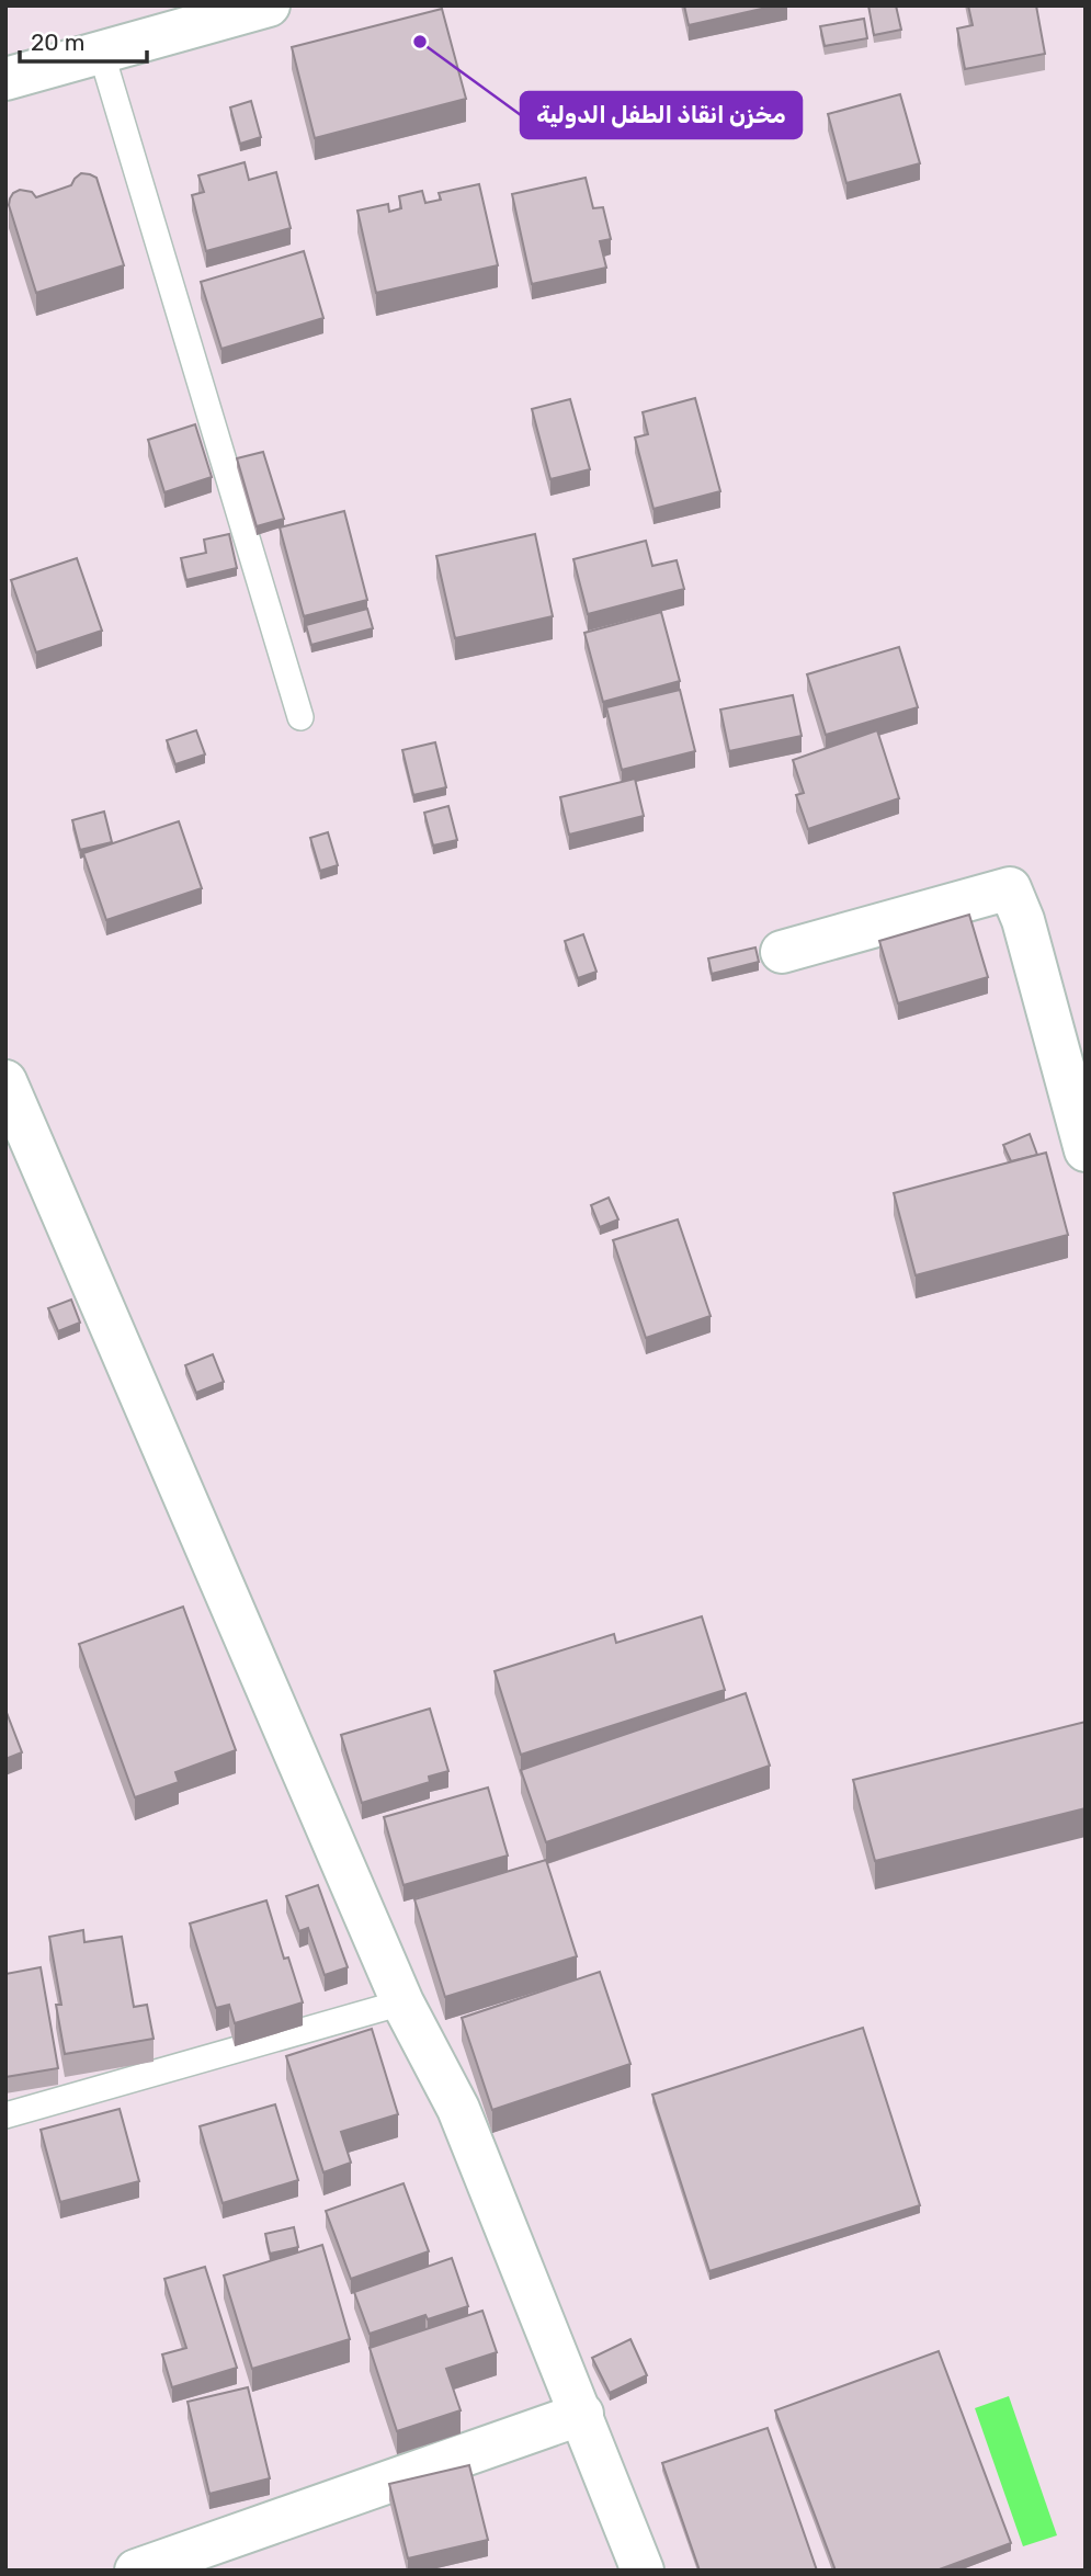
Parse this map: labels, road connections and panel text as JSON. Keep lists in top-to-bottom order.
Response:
{
  "places": ["مخزن انقاذ الطفل الدولية"],
  "scale_bar": "20 m"
}
